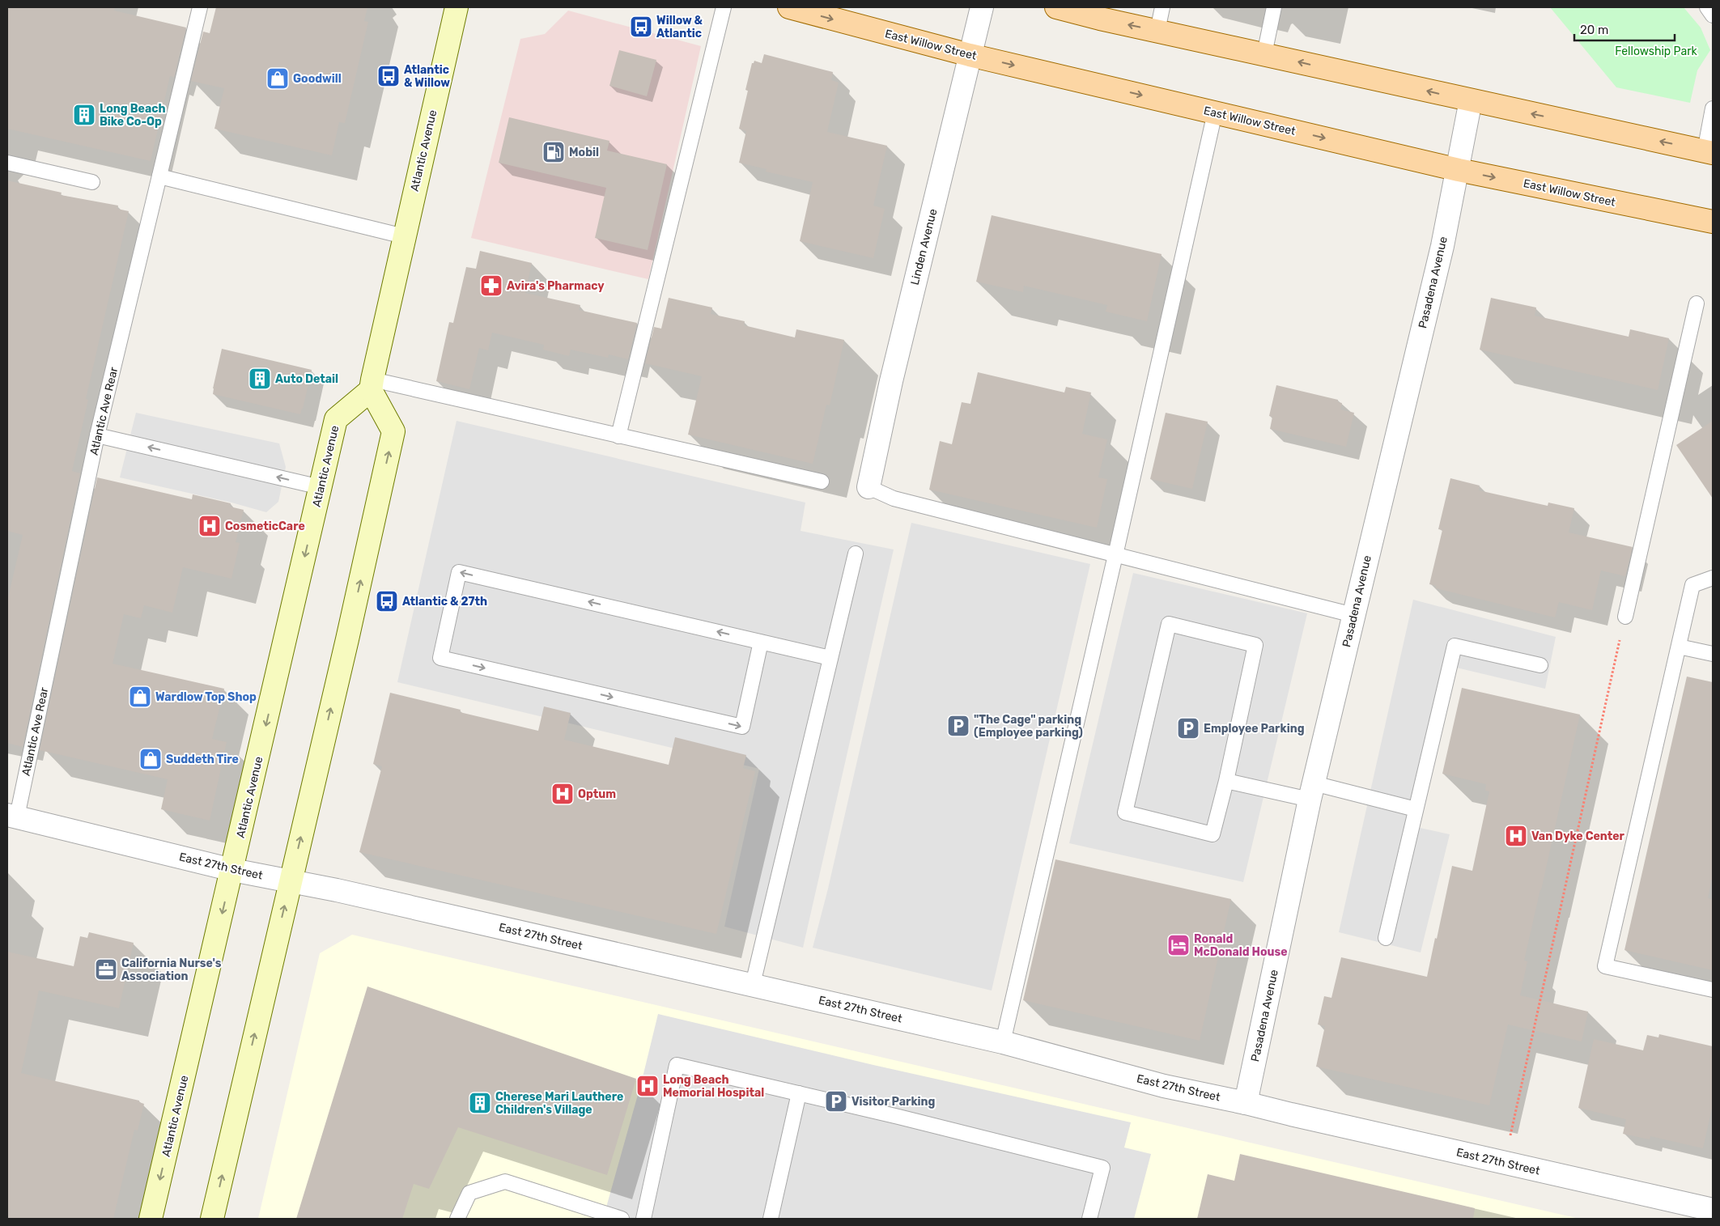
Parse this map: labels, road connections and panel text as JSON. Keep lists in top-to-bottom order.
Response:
{
  "streets": {
    "main road": ["East Willow Street", "Atlantic Avenue"],
    "street": ["Linden Avenue", "Pasadena Avenue", "East 27th Street"],
    "lane": ["Atlantic Ave Rear"]
  },
  "crossings": [
    ["East Willow Street", "Linden Avenue"],
    ["East Willow Street", "Pasadena Avenue"],
    ["Atlantic Avenue", "East 27th Street"],
    ["Pasadena Avenue", "East 27th Street"],
    ["Atlantic Ave Rear", "East 27th Street"]
  ],
  "parks": ["Fellowship Park"],
  "places": {
    "bus stop": ["Willow & Atlantic", "Atlantic & Willow", "Atlantic & 27th"],
    "shop": ["Goodwill", "Wardlow Top Shop", "Suddeth Tire"],
    "building": ["Long Beach Bike Co-Op", "Auto Detail", "Cherese Mari Lauthere Children's Village"],
    "fuel station": ["Mobil"],
    "pharmacy": ["Avira's Pharmacy"],
    "hospital": [
      "CosmeticCare",
      "Optum",
      "Van Dyke Center",
      "Long Beach Memorial Hospital"
    ],
    "parking": ["\"The Cage\" parking (Employee parking)", "Employee Parking", "Visitor Parking"],
    "hotel": ["Ronald McDonald House"],
    "office": ["California Nurse's Association"]
  },
  "scale_bar": "20 m"
}
